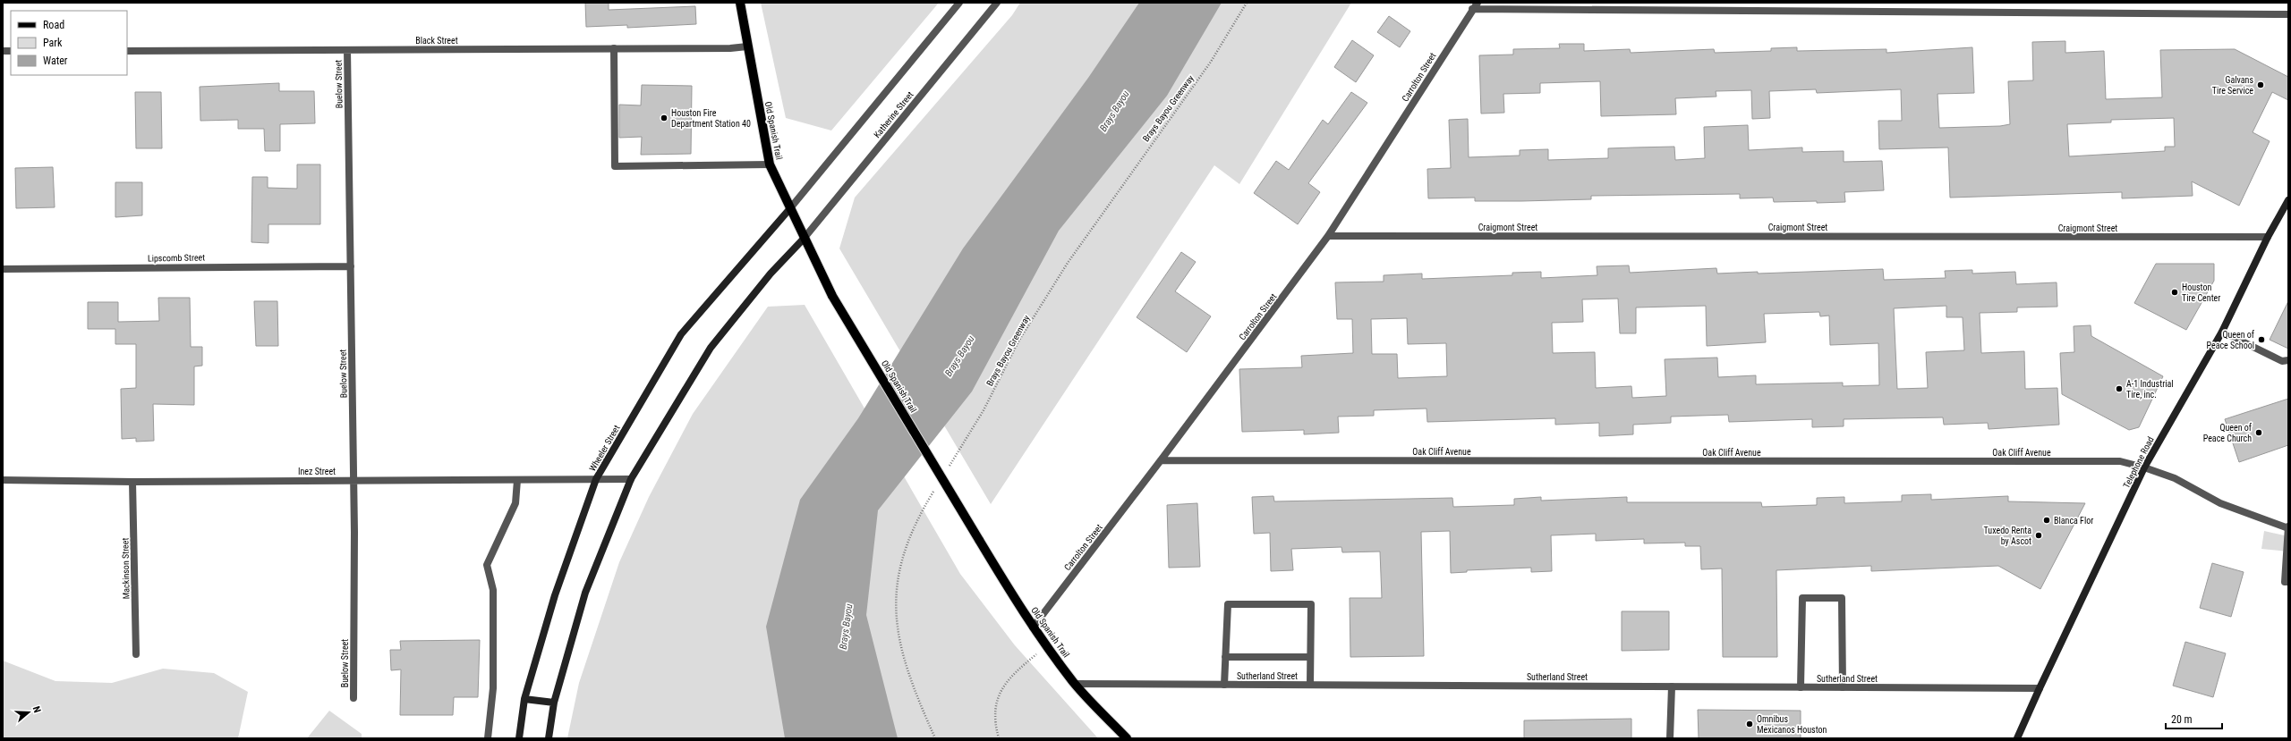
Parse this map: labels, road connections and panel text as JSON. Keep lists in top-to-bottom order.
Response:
{
  "streets": {
    "main road": ["Old Spanish Trail", "Wheeler Street", "Telephone Road"],
    "street": [
      "Black Street",
      "Carrolton Street",
      "Buelow Street",
      "Katherine Street",
      "Craigmont Street",
      "Lipscomb Street",
      "Oak Cliff Avenue",
      "Inez Street",
      "Mackinson Street",
      "Sutherland Street"
    ],
    "path": ["Brays Bayou Greenway"]
  },
  "crossings": [
    ["Black Street", "Buelow Street"],
    ["Black Street", "Old Spanish Trail"],
    ["Carrolton Street", "Old Spanish Trail"],
    ["Carrolton Street", "Craigmont Street"],
    ["Carrolton Street", "Oak Cliff Avenue"],
    ["Buelow Street", "Lipscomb Street"],
    ["Buelow Street", "Inez Street"],
    ["Katherine Street", "Old Spanish Trail"],
    ["Old Spanish Trail", "Wheeler Street"],
    ["Old Spanish Trail", "Sutherland Street"],
    ["Craigmont Street", "Telephone Road"],
    ["Wheeler Street", "Inez Street"],
    ["Oak Cliff Avenue", "Telephone Road"],
    ["Telephone Road", "Sutherland Street"],
    ["Inez Street", "Mackinson Street"]
  ],
  "water": ["Brays Bayou"],
  "places": [
    "Galvans Tire Service",
    "Houston Fire Department Station 40",
    "Houston Tire Center",
    "Queen of Peace School",
    "A-1 Industrial Tire, inc.",
    "Queen of Peace Church",
    "Blanca Flor",
    "Tuxedo Renta by Ascot",
    "Omnibus Mexicanos Houston"
  ],
  "legend": ["Road", "Park", "Water"],
  "scale_bar": "20 m",
  "north": "right"
}
